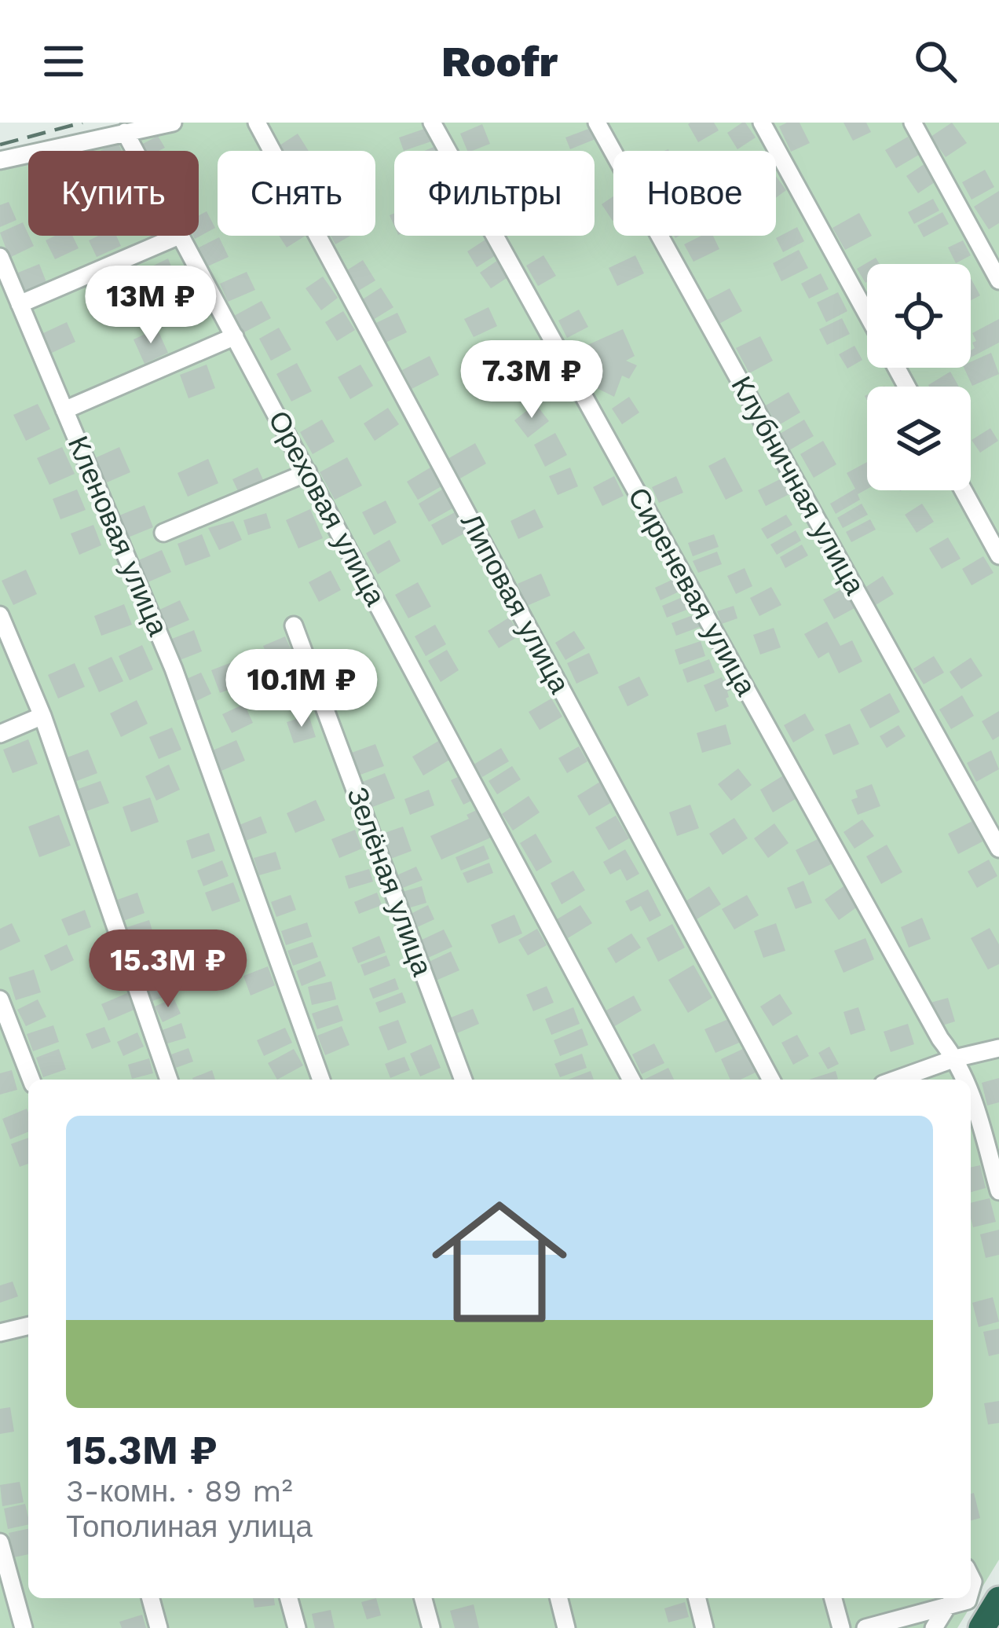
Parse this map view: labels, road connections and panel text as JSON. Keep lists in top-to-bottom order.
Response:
{
  "streets": {
    "street": [
      "Клубничная улица",
      "Ореховая улица",
      "Кленовая улица",
      "Сиреневая улица",
      "Липовая улица",
      "Зелёная улица"
    ]
  },
  "page": {
    "header": "Roofr",
    "chip": [
      "Купить",
      "Снять",
      "Фильтры",
      "Новое"
    ],
    "price": [
      "13M ₽",
      "7.3M ₽",
      "10.1M ₽",
      "15.3M ₽"
    ],
    "list": [
      {
        "name": "15.3M ₽",
        "note": "3-комн. · 89 m² · Тополиная улица"
      }
    ]
  }
}
